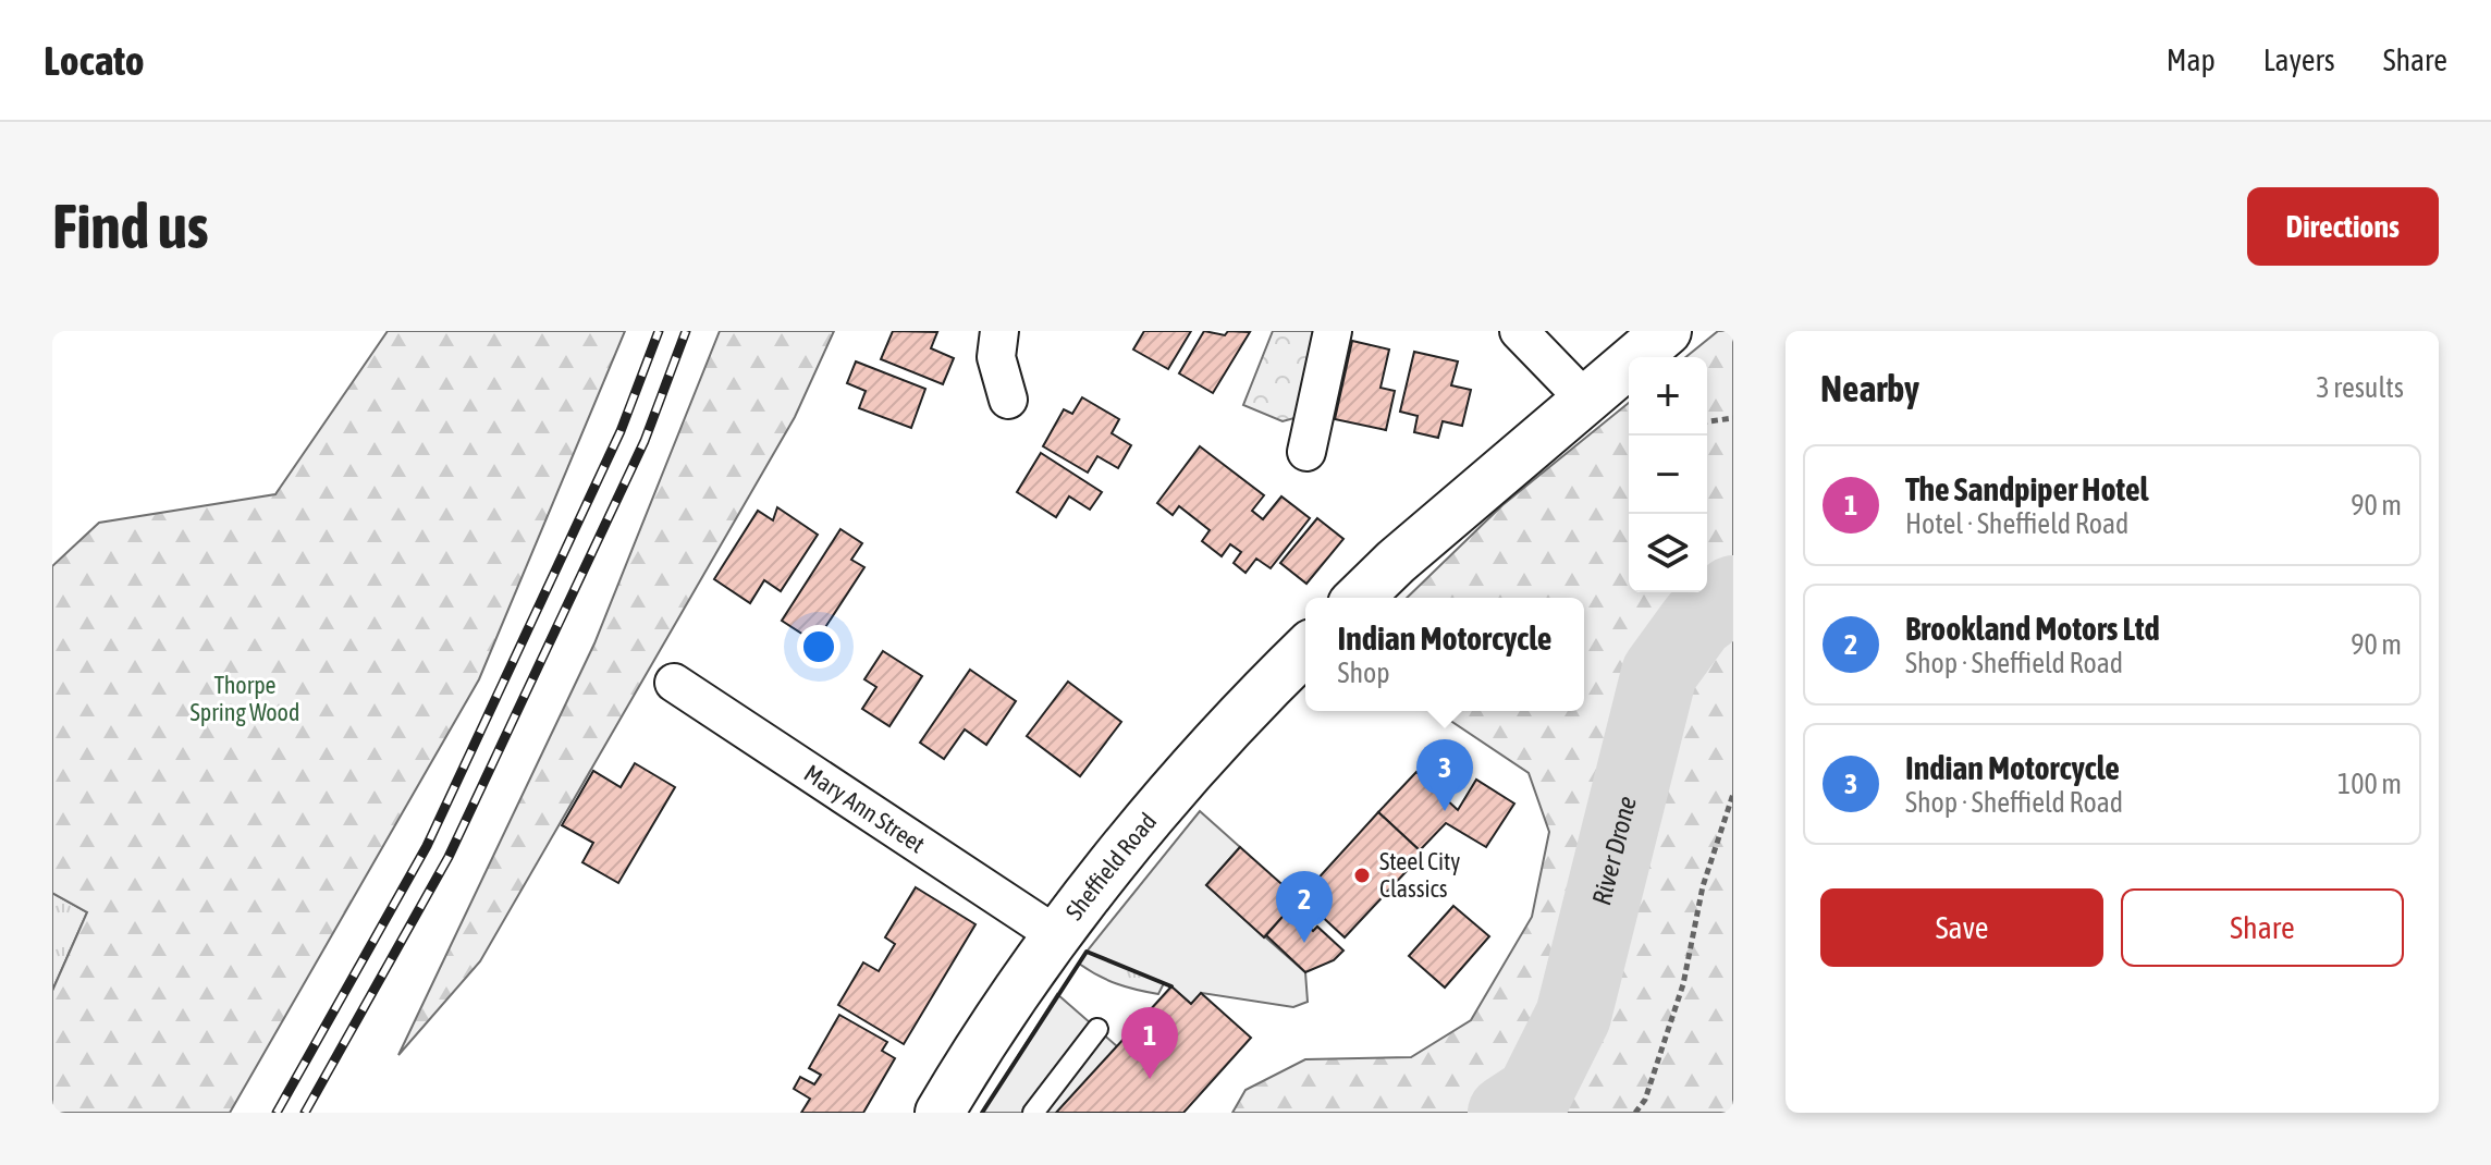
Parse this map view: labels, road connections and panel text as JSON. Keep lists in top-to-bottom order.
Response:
{
  "streets": {
    "main road": ["Sheffield Road"],
    "street": ["Mary Ann Street"]
  },
  "crossings": [
    ["Mary Ann Street", "Sheffield Road"]
  ],
  "water": ["River Drone"],
  "parks": ["Thorpe Spring Wood"],
  "places": ["Steel City Classics"],
  "page": {
    "header": "Locato",
    "nav": ["Map", "Layers", "Share"],
    "buttons": [
      "Directions",
      ["Save", "Share"]
    ],
    "title": "Find us",
    "heading": ["Nearby", "3 results"],
    "map_buttons": ["+", "−"],
    "list": [
      {
        "mark": "1",
        "name": "The Sandpiper Hotel",
        "note": "Hotel · Sheffield Road",
        "value": "90 m"
      },
      {
        "mark": "2",
        "name": "Brookland Motors Ltd",
        "note": "Shop · Sheffield Road",
        "value": "90 m"
      },
      {
        "mark": "3",
        "name": "Indian Motorcycle",
        "note": "Shop · Sheffield Road",
        "value": "100 m"
      }
    ],
    "popup": ["Indian Motorcycle", "Shop"],
    "pins": ["3", "2", "1"]
  }
}
